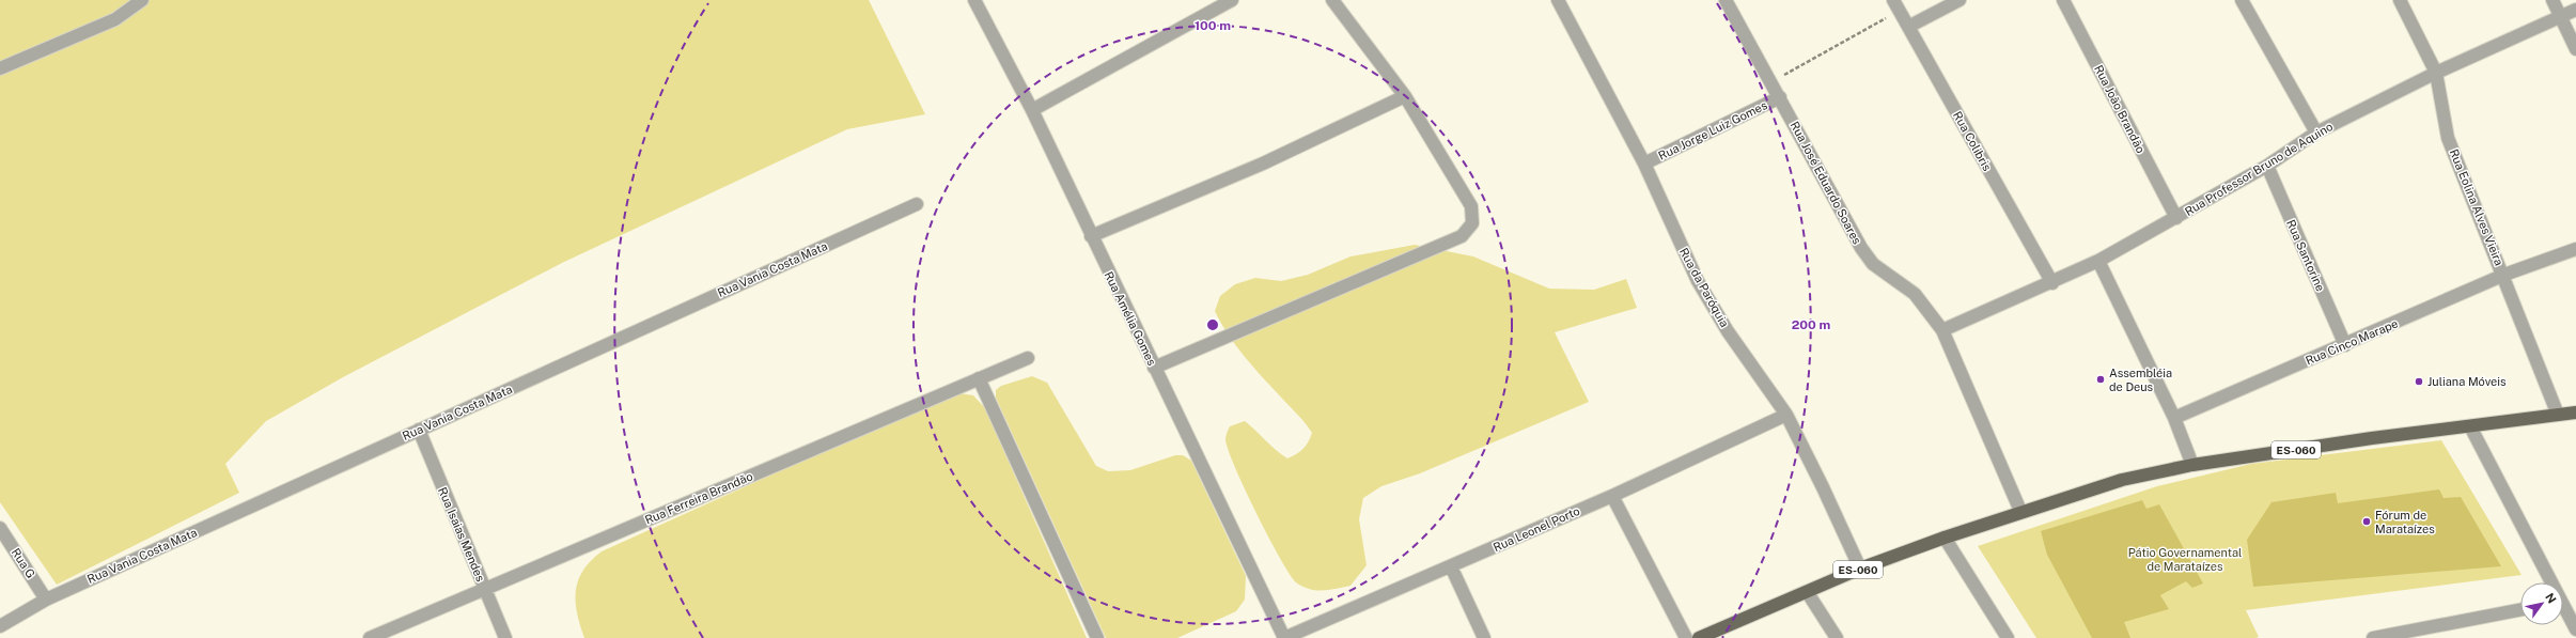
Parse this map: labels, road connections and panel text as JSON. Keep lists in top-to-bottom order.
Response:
{
  "streets": {
    "main road": ["ES-060"],
    "street": [
      "Rua João Brandão",
      "Rua Jorge Luiz Gomes",
      "Rua Colibris",
      "Rua Professor Bruno de Aquino",
      "Rua José Eduardo Soares",
      "Rua Eolina Alves Vieira",
      "Rua Santorine",
      "Rua Vania Costa Mata",
      "Rua da Paróquia",
      "Rua Amélia Gomes",
      "Rua Cinco Marape",
      "Rua Ferreira Brandão",
      "Rua Leonel Porto",
      "Rua Isaias Mendes",
      "Rua G"
    ]
  },
  "crossings": [
    ["Rua João Brandão", "Rua Professor Bruno de Aquino"],
    ["Rua Jorge Luiz Gomes", "Rua Colibris"],
    ["Rua Jorge Luiz Gomes", "Rua José Eduardo Soares"],
    ["Rua Jorge Luiz Gomes", "Rua da Paróquia"],
    ["Rua Colibris", "Rua Professor Bruno de Aquino"],
    ["Rua Professor Bruno de Aquino", "Rua José Eduardo Soares"],
    ["Rua Professor Bruno de Aquino", "Rua Eolina Alves Vieira"],
    ["Rua Professor Bruno de Aquino", "Rua Santorine"],
    ["Rua José Eduardo Soares", "ES-060"],
    ["Rua Eolina Alves Vieira", "Rua Cinco Marape"],
    ["Rua Eolina Alves Vieira", "ES-060"],
    ["Rua Santorine", "Rua Cinco Marape"],
    ["Rua Vania Costa Mata", "Rua Isaias Mendes"],
    ["Rua Vania Costa Mata", "Rua G"],
    ["Rua da Paróquia", "ES-060"],
    ["Rua da Paróquia", "Rua Leonel Porto"],
    ["Rua Amélia Gomes", "Rua Leonel Porto"],
    ["Rua Ferreira Brandão", "Rua Isaias Mendes"]
  ],
  "parks": ["Pátio Governamental de Marataízes"],
  "places": ["Assembléia de Deus", "Juliana Móveis", "Fórum de Marataízes"],
  "north": "top right",
  "rings": ["100 m", "200 m"]
}
